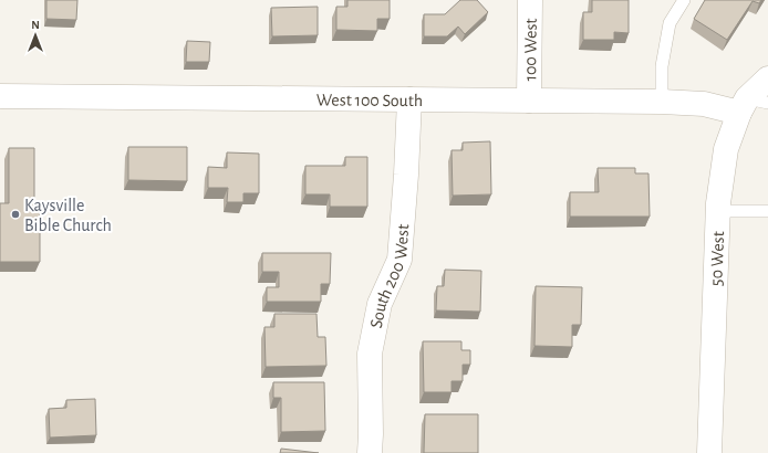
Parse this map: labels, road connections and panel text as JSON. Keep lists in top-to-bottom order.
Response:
{
  "streets": {
    "street": [
      "100 West",
      "West 100 South",
      "50 West",
      "South 200 West"
    ]
  },
  "crossings": [
    ["100 West", "West 100 South"],
    ["West 100 South", "50 West"],
    ["West 100 South", "South 200 West"]
  ],
  "places": ["Kaysville Bible Church"],
  "north": "top"
}
